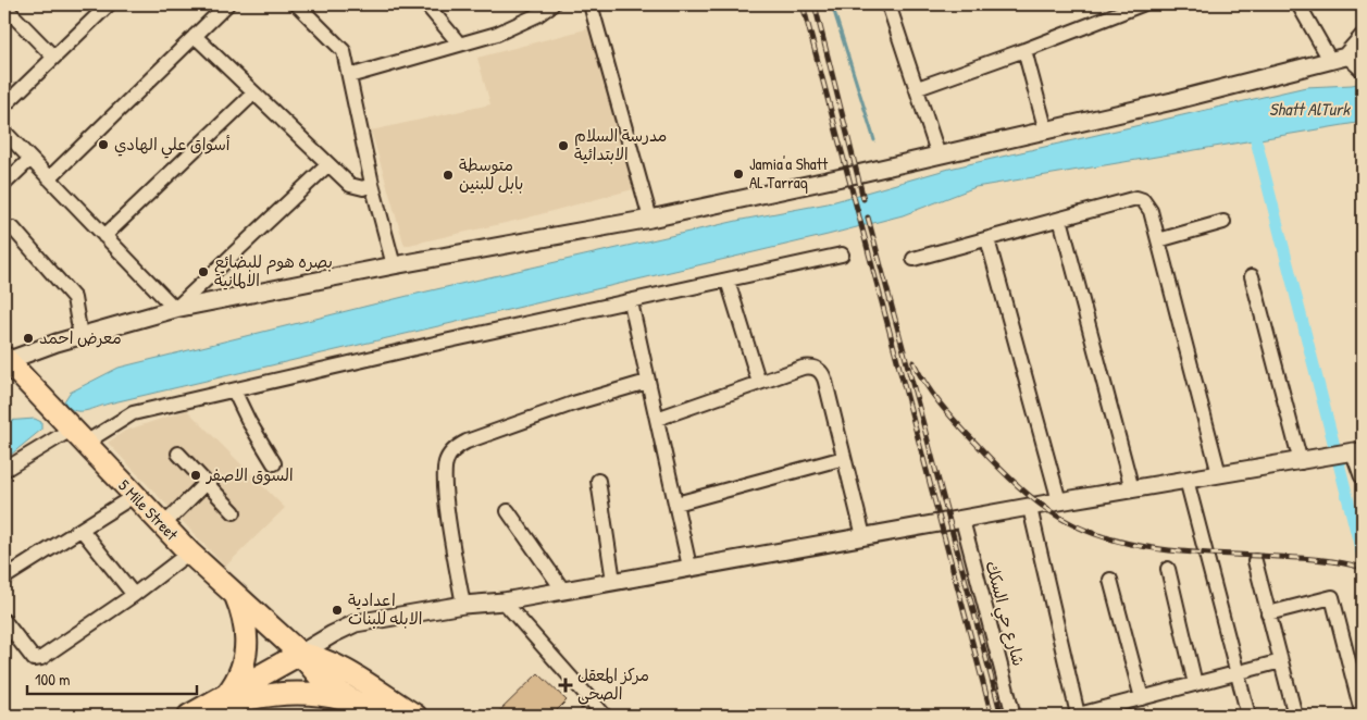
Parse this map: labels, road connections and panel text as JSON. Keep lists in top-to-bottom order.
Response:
{
  "streets": {
    "main road": ["5 Mile Street"],
    "street": ["شارع حي السكك"]
  },
  "water": ["Shatt AlTurk"],
  "places": {
    "other": [
      "أسواق علي الهادي",
      "مدرسة السلام الابتدائية",
      "Jamia'a Shatt AL Tarraq",
      "متوسطة بابل للبنين",
      "بصره هوم للبضائع الالمانية",
      "معرض احمد",
      "السوق الاصفر",
      "اعدادية الابله للبنات"
    ],
    "health": ["مركز المعقل الصحي"]
  },
  "scale_bar": "100 m"
}
